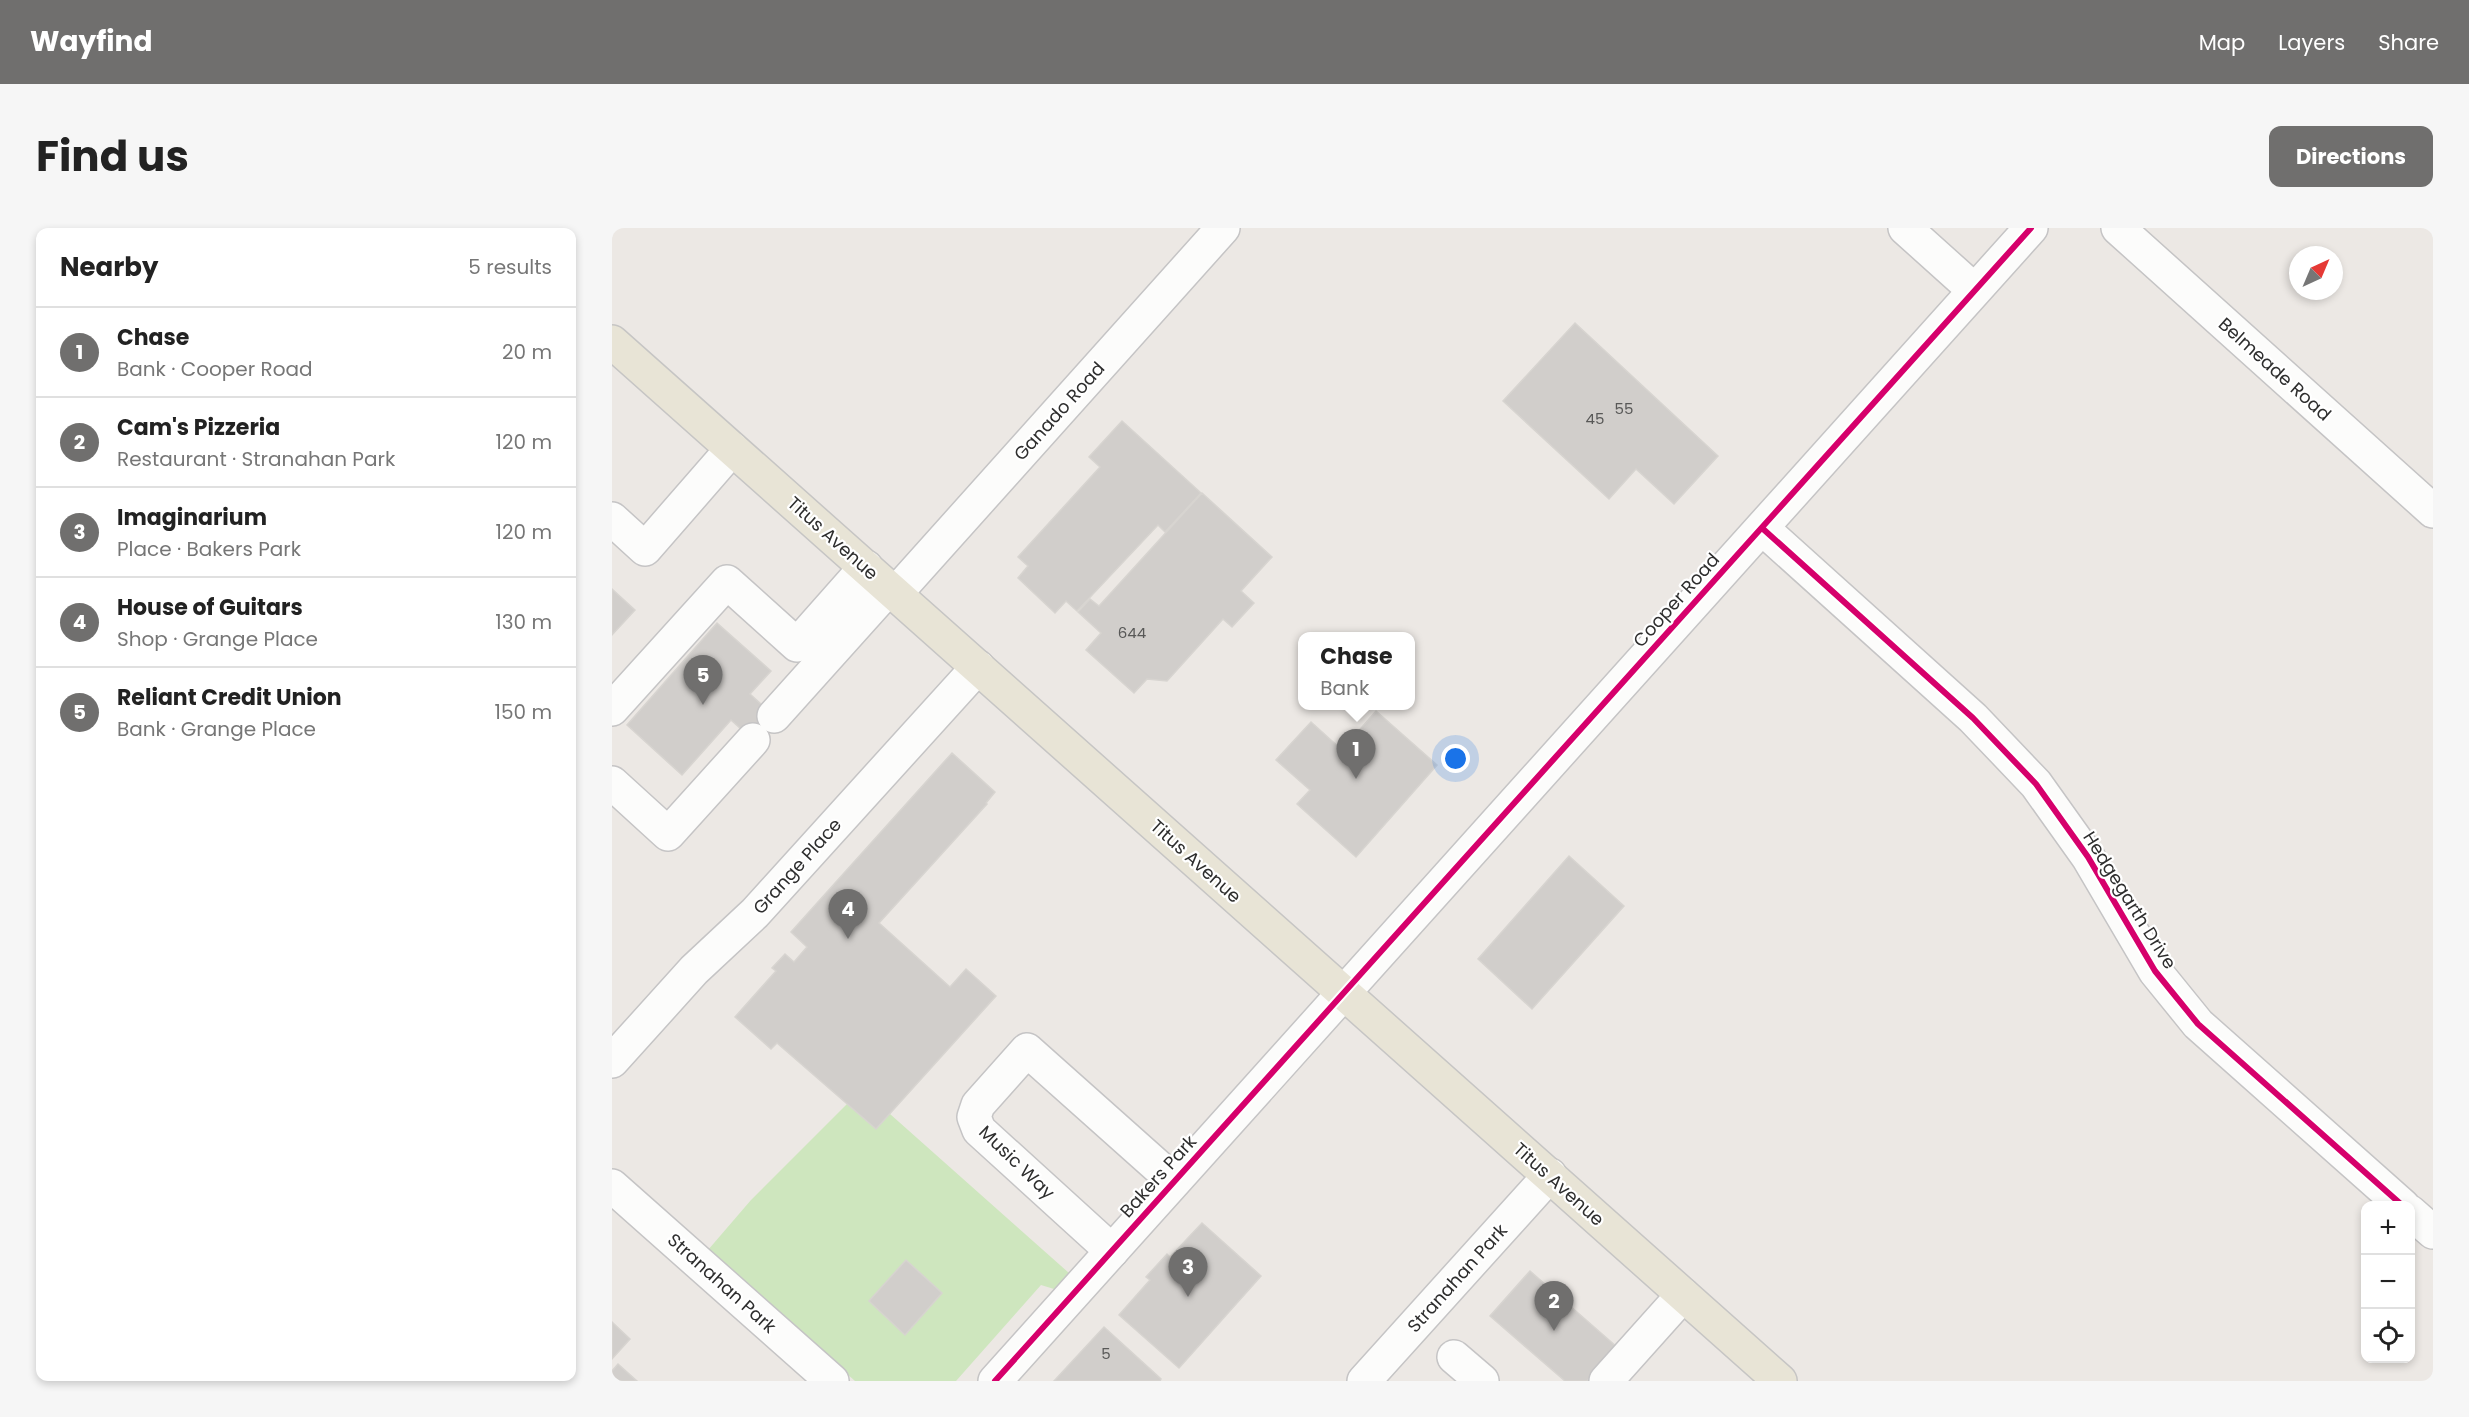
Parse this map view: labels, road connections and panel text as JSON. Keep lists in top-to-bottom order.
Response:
{
  "streets": {
    "main road": ["Titus Avenue"],
    "street": [
      "Belmeade Road",
      "Ganado Road",
      "Cooper Road",
      "Grange Place",
      "Hedgegarth Drive",
      "Music Way",
      "Bakers Park",
      "Stranahan Park"
    ]
  },
  "crossings": [
    ["Ganado Road", "Titus Avenue"],
    ["Titus Avenue", "Cooper Road"],
    ["Titus Avenue", "Grange Place"],
    ["Titus Avenue", "Bakers Park"],
    ["Titus Avenue", "Stranahan Park"],
    ["Cooper Road", "Hedgegarth Drive"],
    ["Cooper Road", "Bakers Park"],
    ["Music Way", "Bakers Park"]
  ],
  "house_numbers": [
    "55",
    "45",
    "644",
    "5"
  ],
  "north": "top right",
  "page": {
    "header": "Wayfind",
    "nav": ["Map", "Layers", "Share"],
    "title": "Find us",
    "buttons": "Directions",
    "heading": ["Nearby", "5 results"],
    "list": [
      {
        "mark": "1",
        "name": "Chase",
        "note": "Bank · Cooper Road",
        "value": "20 m"
      },
      {
        "mark": "2",
        "name": "Cam's Pizzeria",
        "note": "Restaurant · Stranahan Park",
        "value": "120 m"
      },
      {
        "mark": "3",
        "name": "Imaginarium",
        "note": "Place · Bakers Park",
        "value": "120 m"
      },
      {
        "mark": "4",
        "name": "House of Guitars",
        "note": "Shop · Grange Place",
        "value": "130 m"
      },
      {
        "mark": "5",
        "name": "Reliant Credit Union",
        "note": "Bank · Grange Place",
        "value": "150 m"
      }
    ],
    "popup": ["Chase", "Bank"],
    "pins": [
      "5",
      "1",
      "4",
      "3",
      "2"
    ],
    "map_buttons": ["+", "−"]
  }
}
